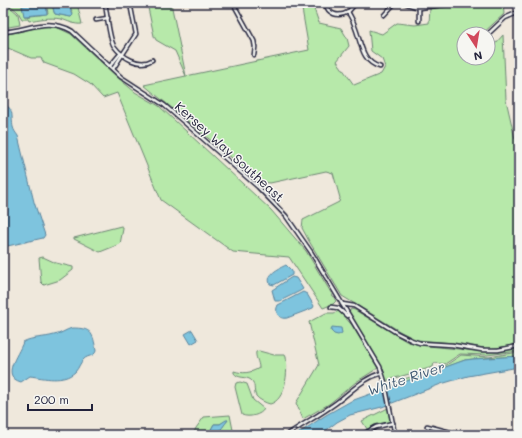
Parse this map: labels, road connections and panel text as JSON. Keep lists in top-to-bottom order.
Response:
{
  "streets": {
    "street": ["Kersey Way Southeast"]
  },
  "water": ["White River"],
  "scale_bar": "200 m",
  "north": "bottom"
}
